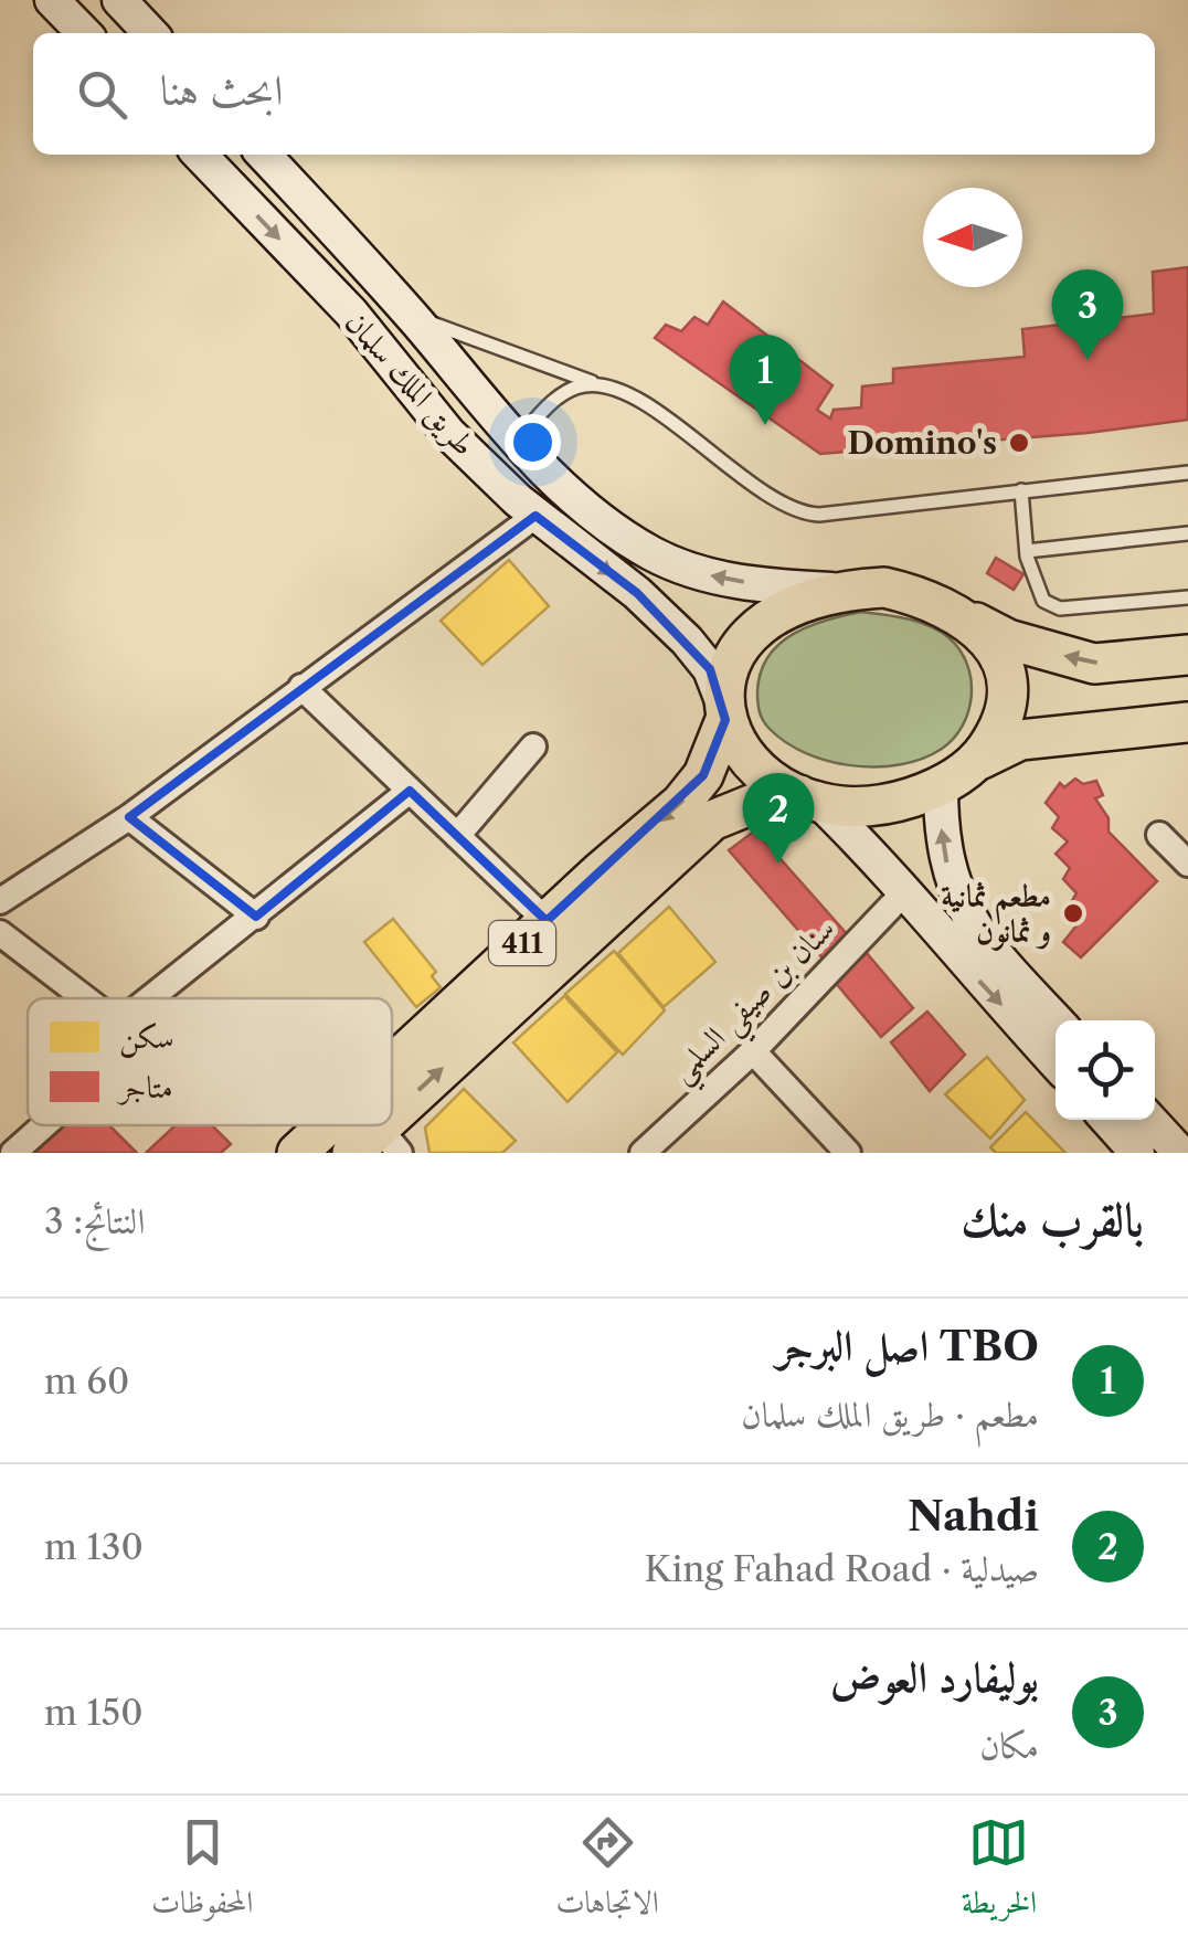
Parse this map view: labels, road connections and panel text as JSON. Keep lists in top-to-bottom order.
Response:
{
  "streets": {
    "main road": ["طريق الملك سلمان", "411"],
    "street": ["سنان بن صيفي السلمي"]
  },
  "crossings": [
    ["طريق الملك سلمان", "411"]
  ],
  "places": ["Domino's", "مطعم ثمانية و ثمانون"],
  "legend": ["سكن", "متاجر"],
  "north": "left",
  "page": {
    "search": "ابحث هنا",
    "pins": ["3", "1", "2"],
    "heading": ["بالقرب منك", "النتائج: 3"],
    "list": [
      {
        "mark": "1",
        "name": "TBO اصل البرجر",
        "note": "مطعم · طريق الملك سلمان",
        "value": "60 m"
      },
      {
        "mark": "2",
        "name": "Nahdi",
        "note": "صيدلية · King Fahad Road",
        "value": "130 m"
      },
      {
        "mark": "3",
        "name": "بوليفارد العوض",
        "note": "مكان",
        "value": "150 m"
      }
    ],
    "nav": ["الخريطة", "الاتجاهات", "المحفوظات"]
  }
}
